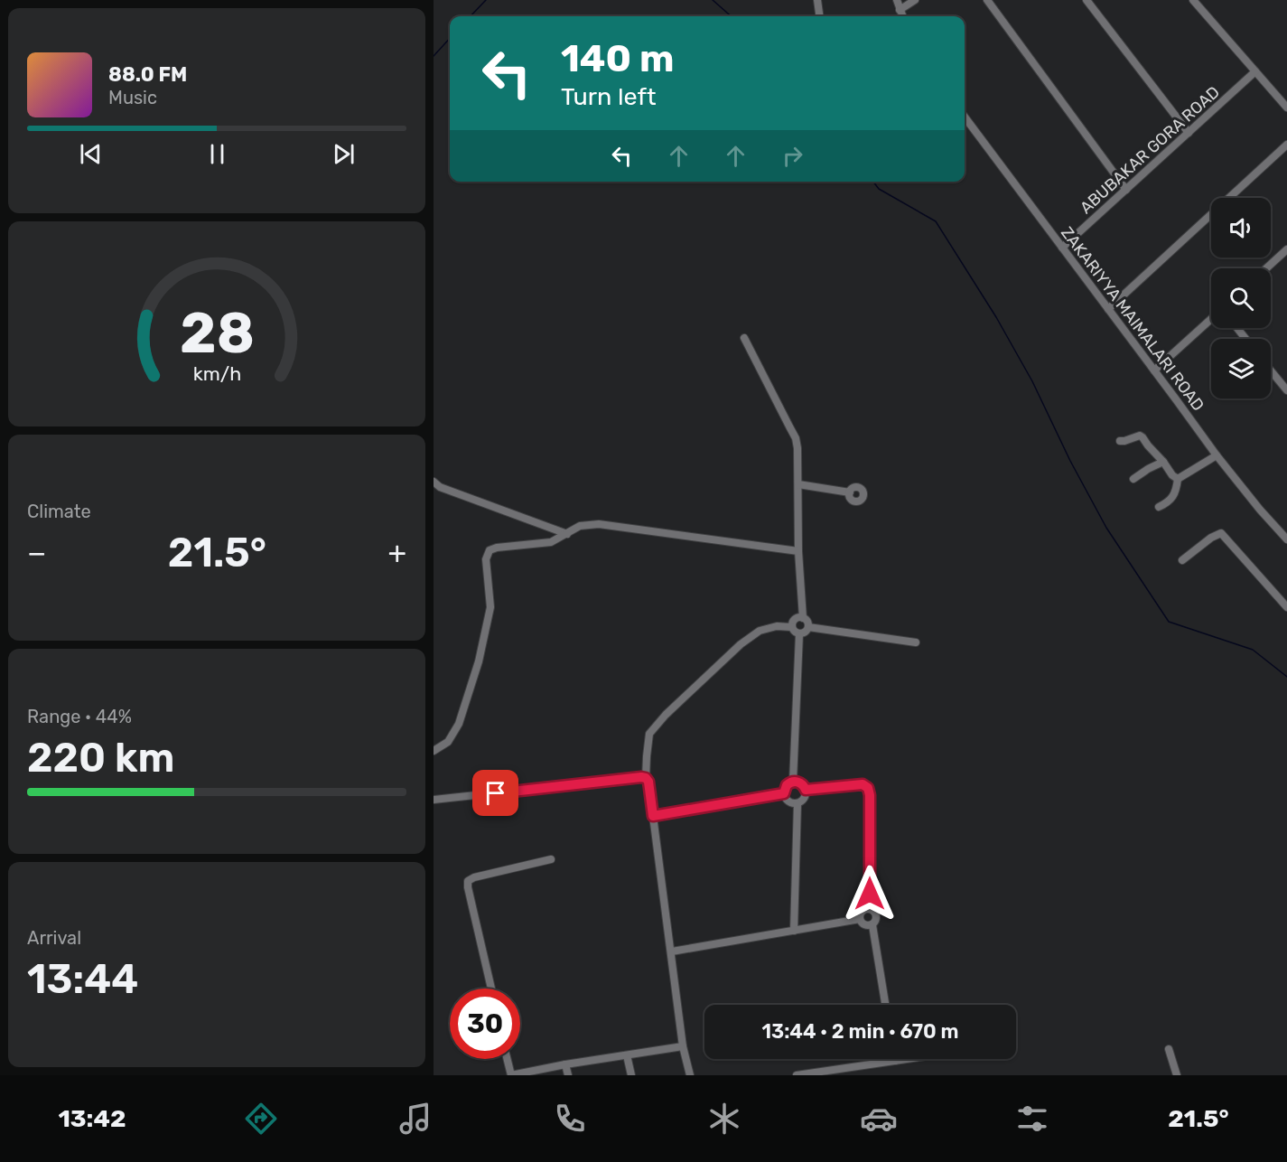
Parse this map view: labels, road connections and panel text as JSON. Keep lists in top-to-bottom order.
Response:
{
  "streets": {
    "street": ["ABUBAKAR GORA ROAD", "ZAKARIYYA MAIMALARI ROAD"]
  },
  "crossings": [
    ["ABUBAKAR GORA ROAD", "ZAKARIYYA MAIMALARI ROAD"]
  ],
  "page": {
    "turn": ["140 m", "Turn left"],
    "song": ["88.0 FM", "Music"],
    "tile": [
      "Climate",
      ["Range · 44%", "220 km"],
      ["Arrival", "13:44"]
    ],
    "heat": ["−", "21.5°", "+"],
    "limit": "30",
    "trip": "13:44 · 2 min · 670 m",
    "tabs": ["13:42", "21.5°"],
    "gauge": ["28", "km/h"]
  }
}
